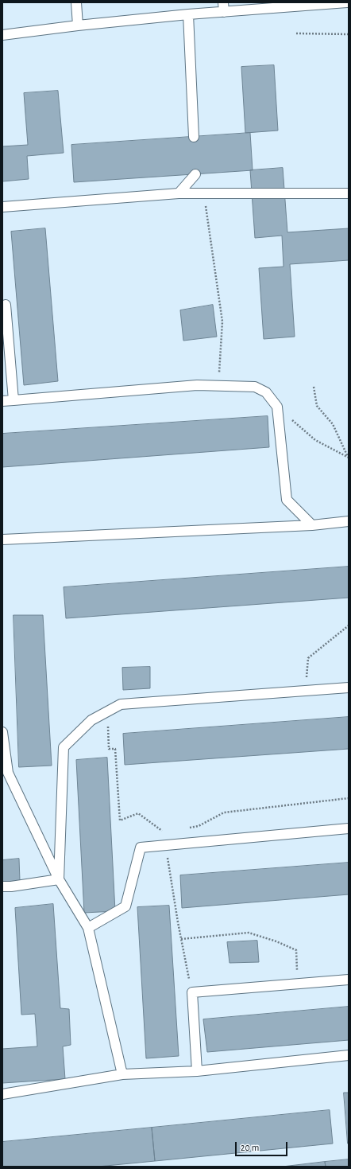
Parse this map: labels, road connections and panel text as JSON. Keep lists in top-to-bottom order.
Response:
{
  "scale_bar": "20 m"
}
